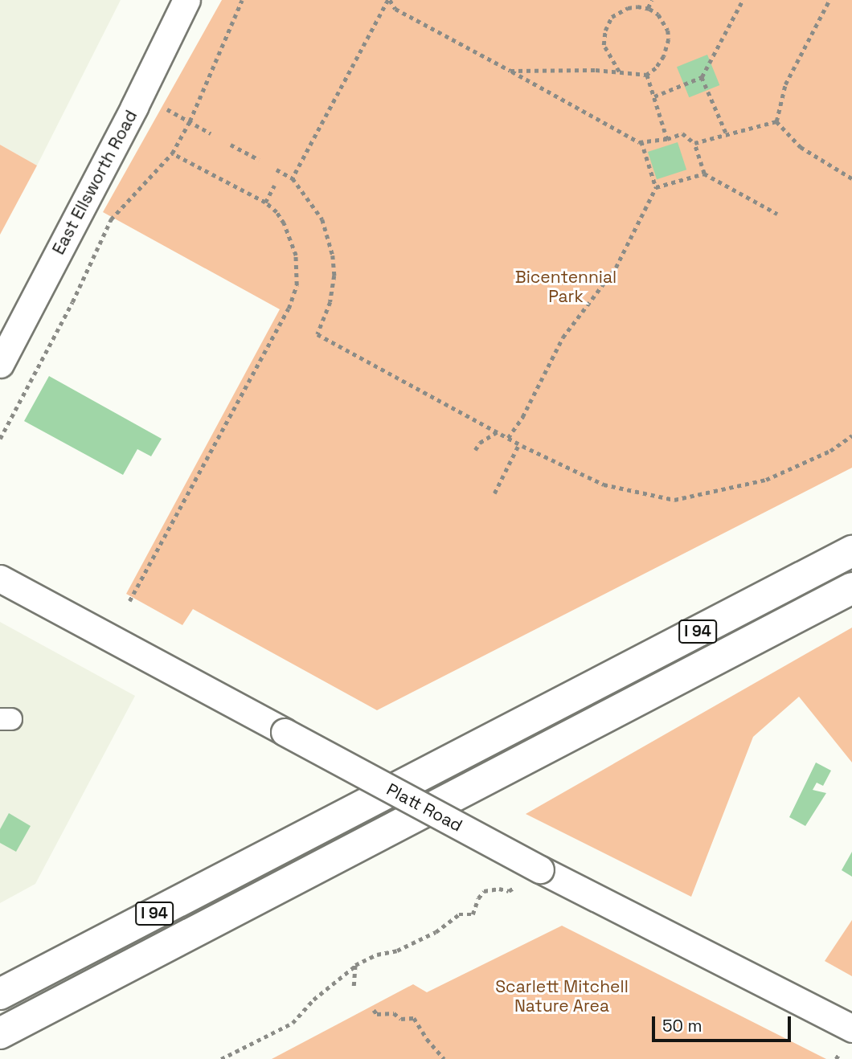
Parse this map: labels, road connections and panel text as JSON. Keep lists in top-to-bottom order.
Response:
{
  "streets": {
    "highway": ["I 94"],
    "main road": ["East Ellsworth Road", "Platt Road"]
  },
  "parks": ["Bicentennial Park", "Scarlett Mitchell Nature Area"],
  "scale_bar": "50 m"
}
